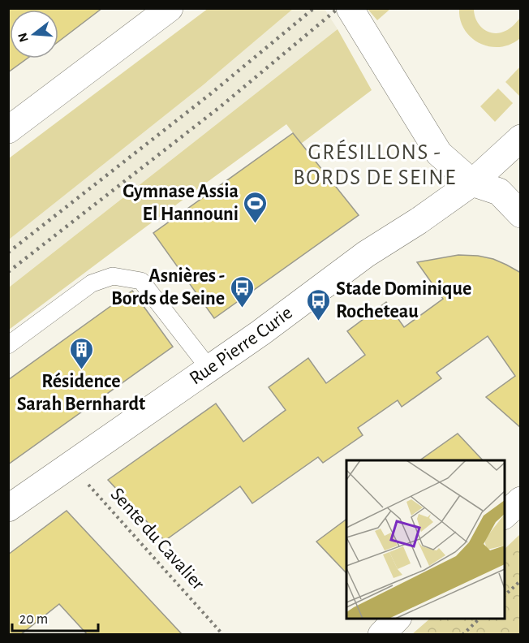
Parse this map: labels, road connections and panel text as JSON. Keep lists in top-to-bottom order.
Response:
{
  "streets": {
    "street": ["Rue Pierre Curie"],
    "path": ["Sente du Cavalier"]
  },
  "crossings": [
    ["Rue Pierre Curie", "Sente du Cavalier"]
  ],
  "districts": ["GRÉSILLONS - BORDS DE SEINE"],
  "places": {
    "sports": ["Gymnase Assia El Hannouni"],
    "bus stop": ["Asnières - Bords de Seine", "Stade Dominique Rocheteau"],
    "building": ["Résidence Sarah Bernhardt"]
  },
  "scale_bar": "20 m",
  "north": "left"
}
